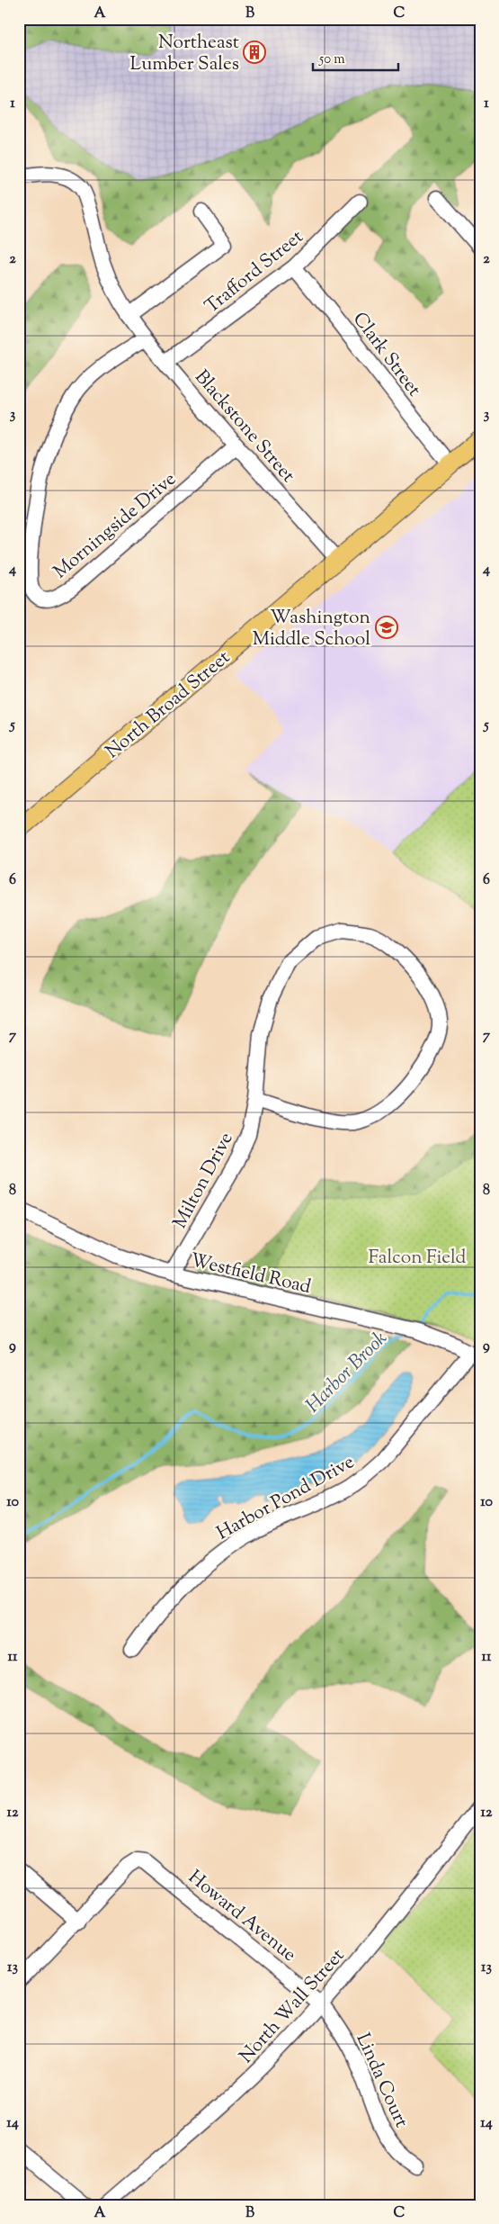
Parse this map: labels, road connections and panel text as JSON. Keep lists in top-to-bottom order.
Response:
{
  "streets": {
    "main road": ["North Broad Street"],
    "street": [
      "Trafford Street",
      "Clark Street",
      "Blackstone Street",
      "Morningside Drive",
      "Milton Drive",
      "Westfield Road",
      "Harbor Pond Drive",
      "Howard Avenue",
      "North Wall Street",
      "Linda Court"
    ]
  },
  "crossings": [
    ["Trafford Street", "Clark Street"],
    ["Trafford Street", "Blackstone Street"],
    ["Clark Street", "North Broad Street"],
    ["Blackstone Street", "Morningside Drive"],
    ["Blackstone Street", "North Broad Street"],
    ["Milton Drive", "Westfield Road"],
    ["Westfield Road", "Harbor Pond Drive"],
    ["Howard Avenue", "North Wall Street"],
    ["Howard Avenue", "Linda Court"],
    ["North Wall Street", "Linda Court"]
  ],
  "water": ["Harbor Brook"],
  "parks": ["Falcon Field"],
  "places": {
    "building": ["Northeast Lumber Sales"],
    "school or university": ["Washington Middle School"]
  },
  "scale_bar": "50 m",
  "grid": {
    "columns": ["A", "B", "C"],
    "rows": [
      "1",
      "2",
      "3",
      "4",
      "5",
      "6",
      "7",
      "8",
      "9",
      "10",
      "11",
      "12",
      "13",
      "14"
    ]
  }
}
